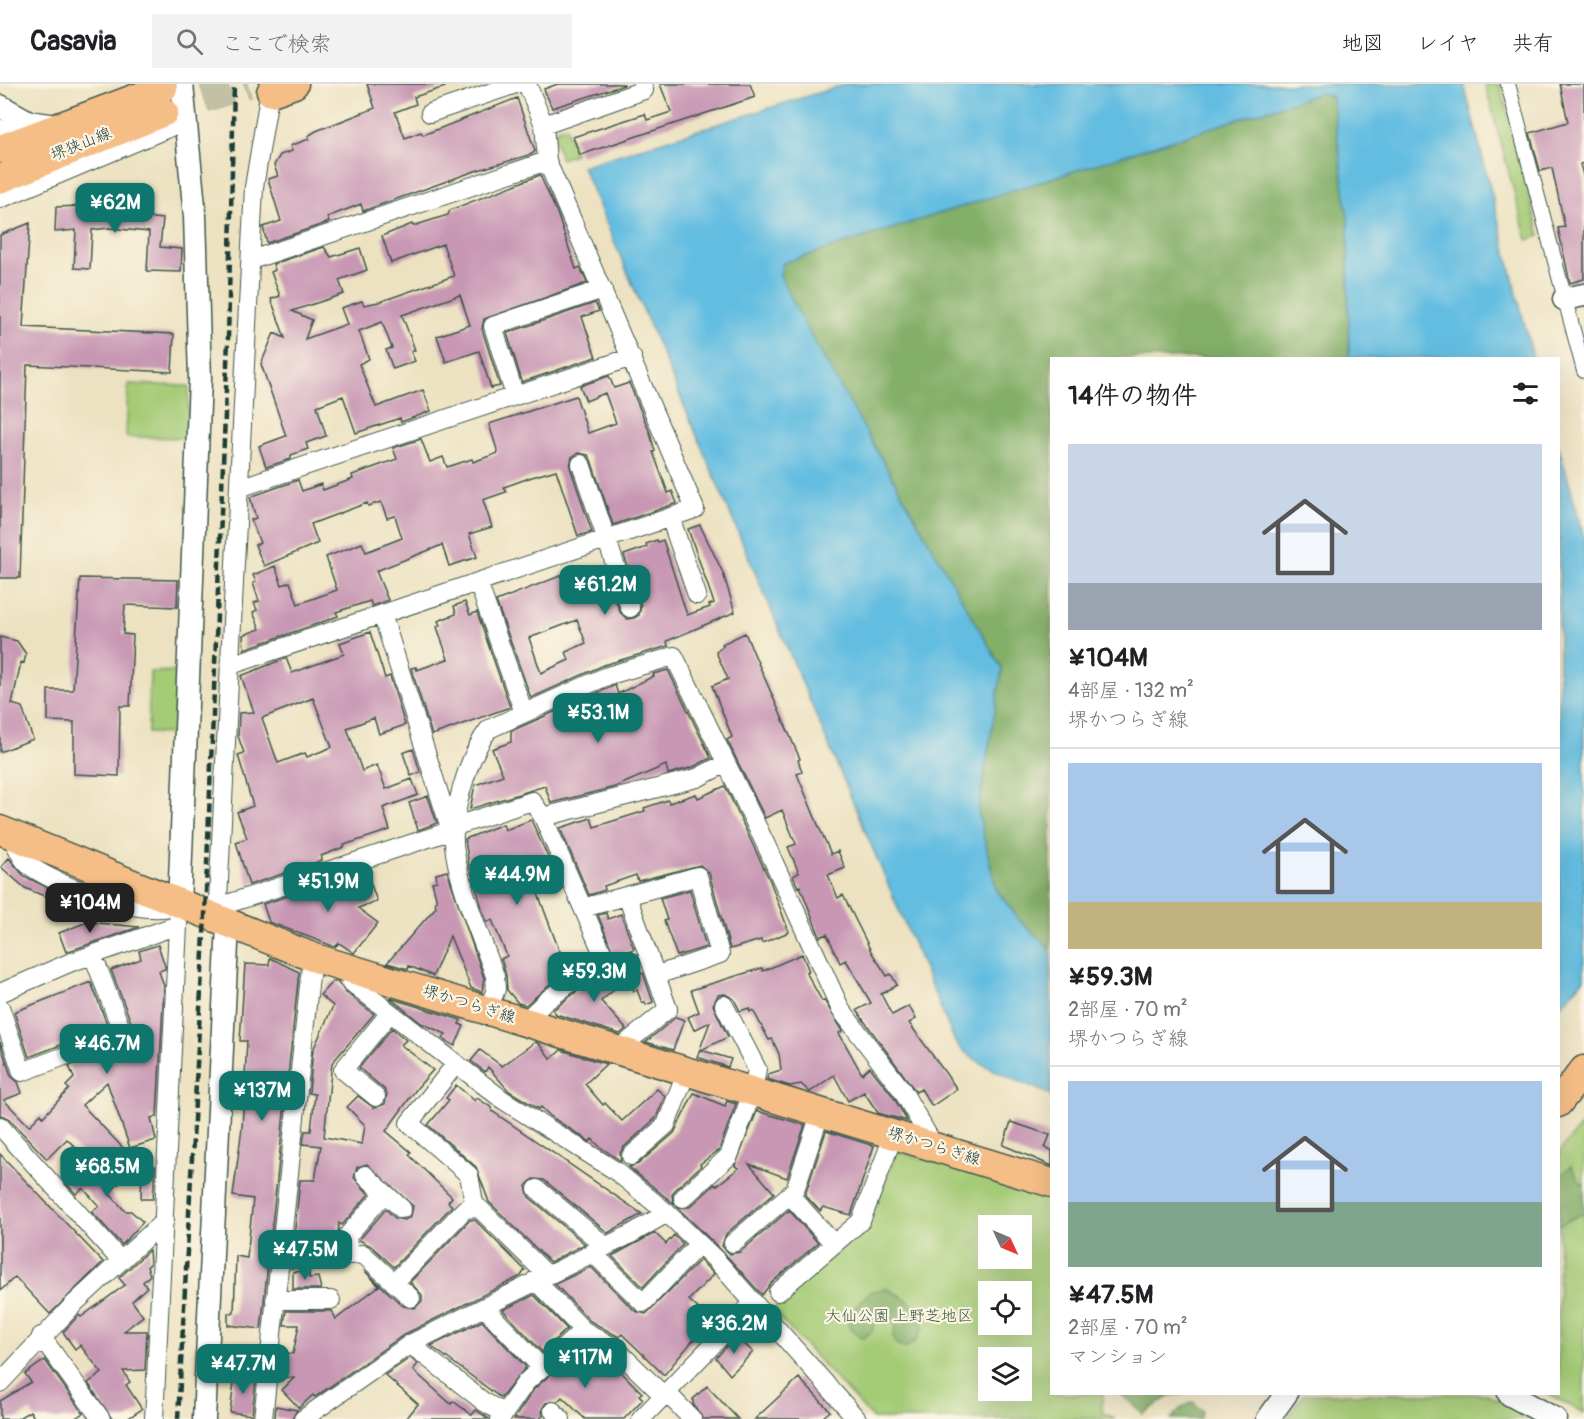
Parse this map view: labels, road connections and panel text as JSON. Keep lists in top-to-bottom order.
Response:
{
  "streets": {
    "main road": ["堺狭山線", "堺かつらぎ線"]
  },
  "parks": ["大仙公園 上野芝地区"],
  "north": "bottom right",
  "page": {
    "header": "Casavia",
    "search": "ここで検索",
    "nav": ["地図", "レイヤ", "共有"],
    "price": [
      "¥62M",
      "¥61.2M",
      "¥53.1M",
      "¥44.9M",
      "¥51.9M",
      "¥104M",
      "¥59.3M",
      "¥46.7M",
      "¥137M",
      "¥68.5M",
      "¥47.5M",
      "¥36.2M",
      "¥117M",
      "¥47.7M"
    ],
    "heading": "14件の物件",
    "list": [
      {
        "name": "¥104M",
        "note": "4部屋 · 132 m² · 堺かつらぎ線"
      },
      {
        "name": "¥59.3M",
        "note": "2部屋 · 70 m² · 堺かつらぎ線"
      },
      {
        "name": "¥47.5M",
        "note": "2部屋 · 70 m² · マンション"
      }
    ]
  }
}
